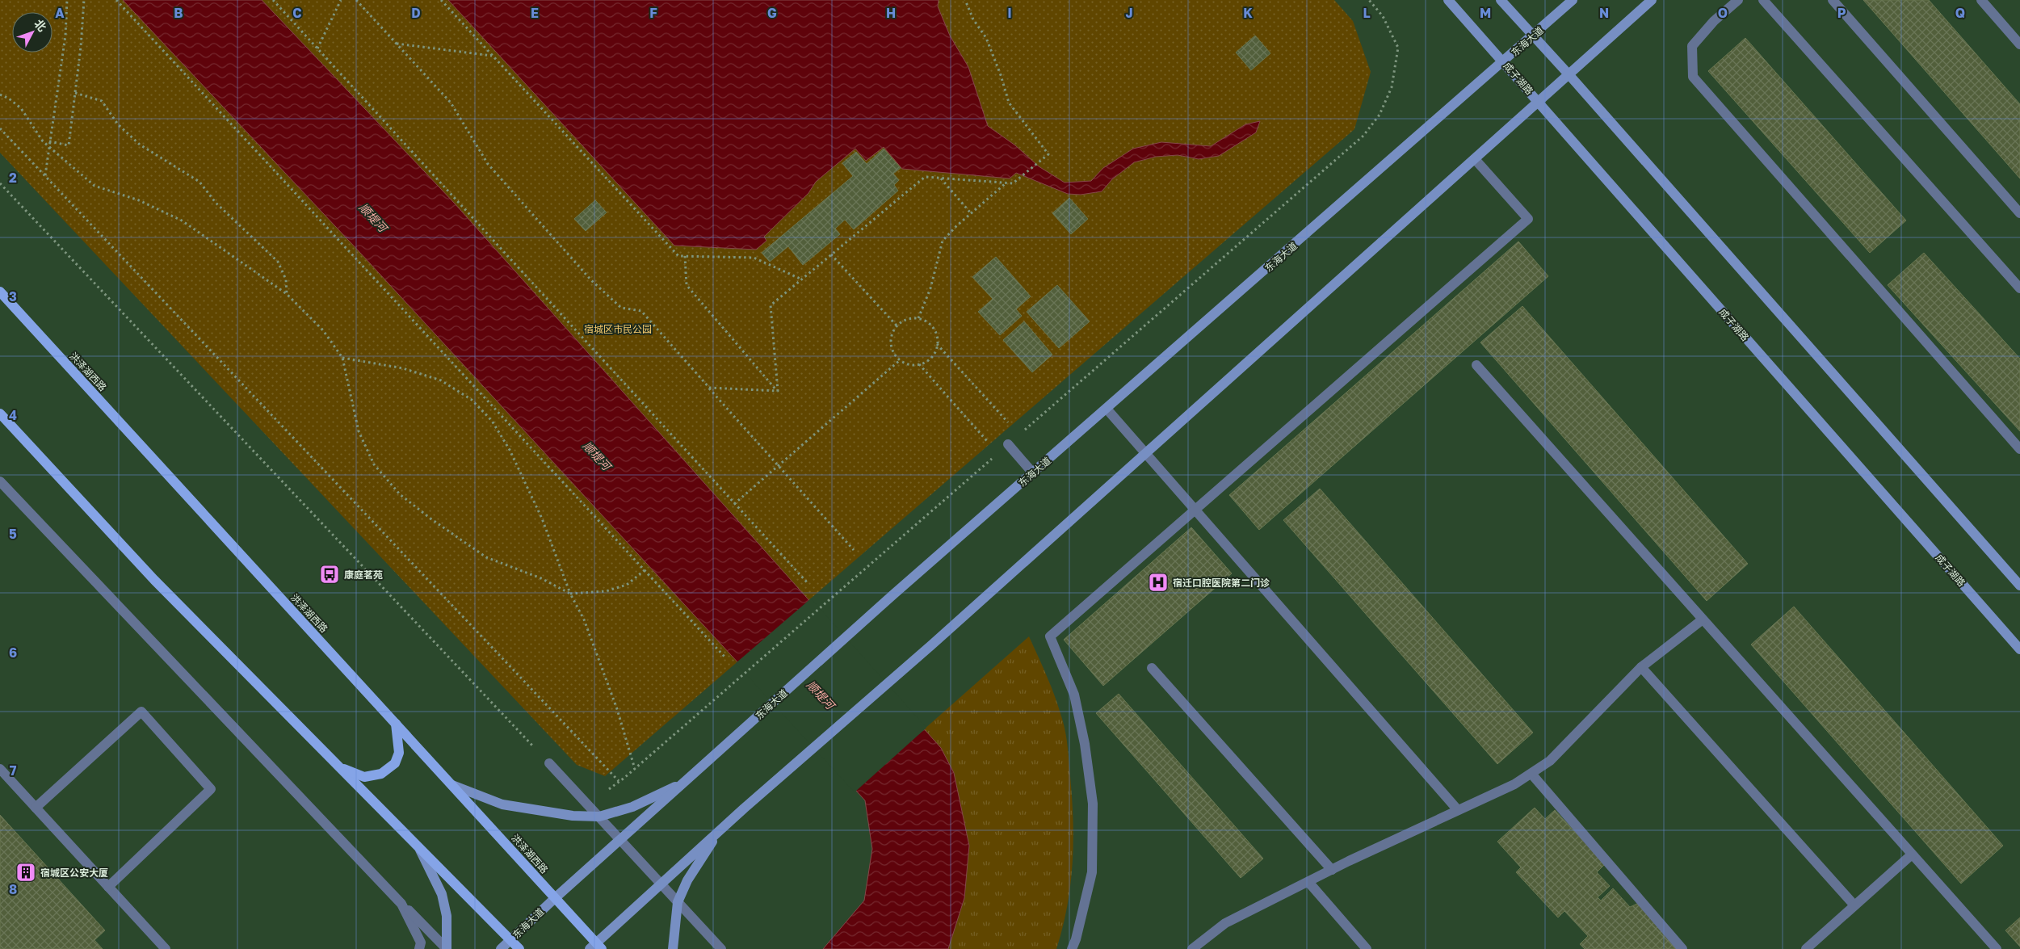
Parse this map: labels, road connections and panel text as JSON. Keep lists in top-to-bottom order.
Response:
{
  "streets": {
    "main road": ["洪泽湖西路"],
    "street": ["东海大道", "成子湖路"]
  },
  "crossings": [
    ["东海大道", "成子湖路"],
    ["东海大道", "洪泽湖西路"]
  ],
  "water": ["顺堤河"],
  "parks": ["宿城区市民公园"],
  "places": {
    "bus stop": ["康庭茗苑"],
    "hospital": ["宿迁口腔医院第二门诊"],
    "building": ["宿城区公安大厦"]
  },
  "north": "top right",
  "grid": {
    "columns": [
      "A",
      "B",
      "C",
      "D",
      "E",
      "F",
      "G",
      "H",
      "I",
      "J",
      "K",
      "L",
      "M",
      "N",
      "O",
      "P",
      "Q"
    ],
    "rows": [
      "2",
      "3",
      "4",
      "5",
      "6",
      "7",
      "8"
    ]
  }
}
